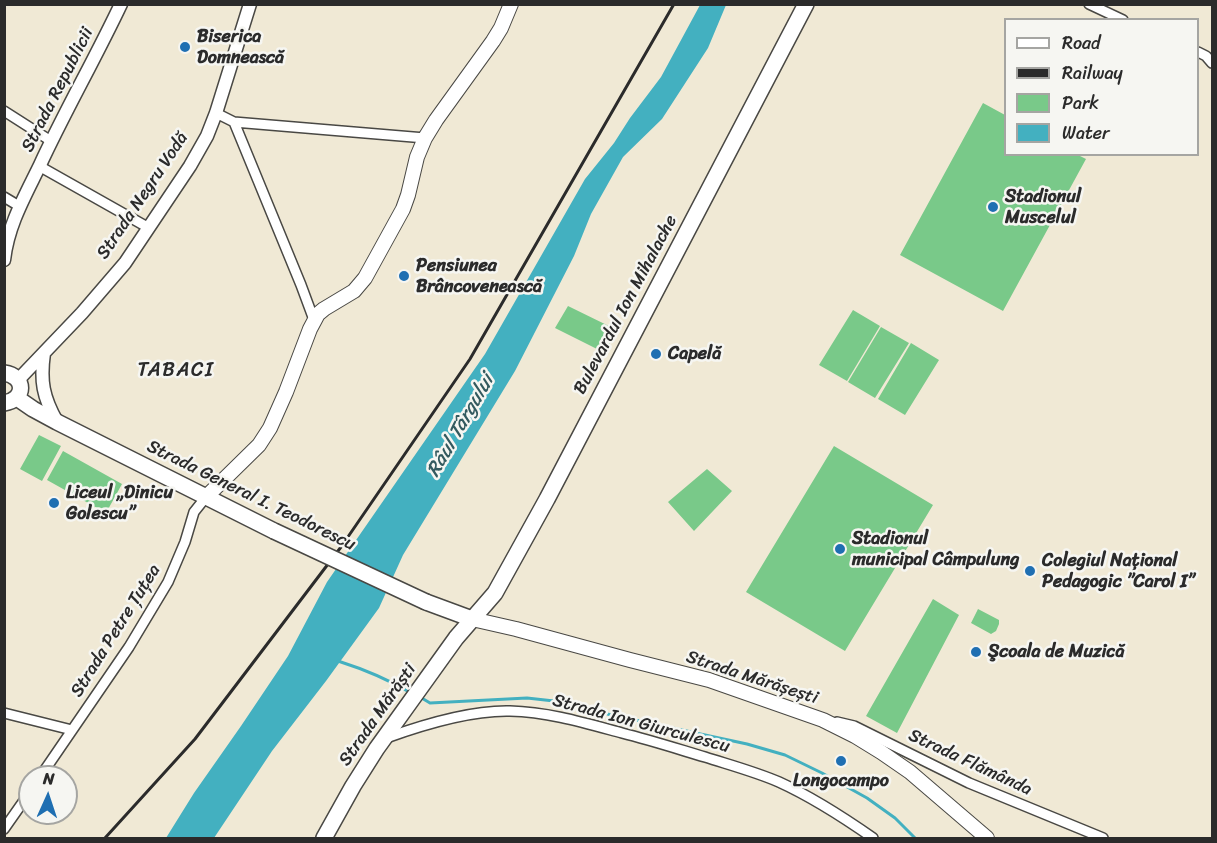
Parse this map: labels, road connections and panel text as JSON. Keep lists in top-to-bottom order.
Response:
{
  "streets": {
    "main road": [
      "Bulevardul Ion Mihalache",
      "Strada General I. Teodorescu",
      "Strada Mărășești",
      "Strada Mărăști"
    ],
    "street": [
      "Strada Republicii",
      "Strada Negru Vodă",
      "Strada Petre Țuțea",
      "Strada Ion Giurculescu",
      "Strada Flămânda"
    ]
  },
  "crossings": [
    ["Bulevardul Ion Mihalache", "Strada General I. Teodorescu"],
    ["Bulevardul Ion Mihalache", "Strada Mărășești"],
    ["Bulevardul Ion Mihalache", "Strada Mărăști"],
    ["Strada General I. Teodorescu", "Strada Petre Țuțea"],
    ["Strada General I. Teodorescu", "Strada Mărășești"],
    ["Strada General I. Teodorescu", "Strada Mărăști"],
    ["Strada Mărășești", "Strada Mărăști"],
    ["Strada Mărășești", "Strada Flămânda"],
    ["Strada Mărăști", "Strada Ion Giurculescu"]
  ],
  "districts": ["TABACI"],
  "water": ["Râul Târgului"],
  "places": [
    "Biserica Domnească",
    "Stadionul Muscelul",
    "Pensiunea Brâncovenească",
    "Capelă",
    "Liceul „Dinicu Golescu”",
    "Stadionul municipal Câmpulung",
    "Colegiul Național Pedagogic ”Carol I”",
    "Şcoala de Muzică",
    "Longocampo"
  ],
  "legend": [
    "Road",
    "Railway",
    "Park",
    "Water"
  ],
  "north": "top"
}
